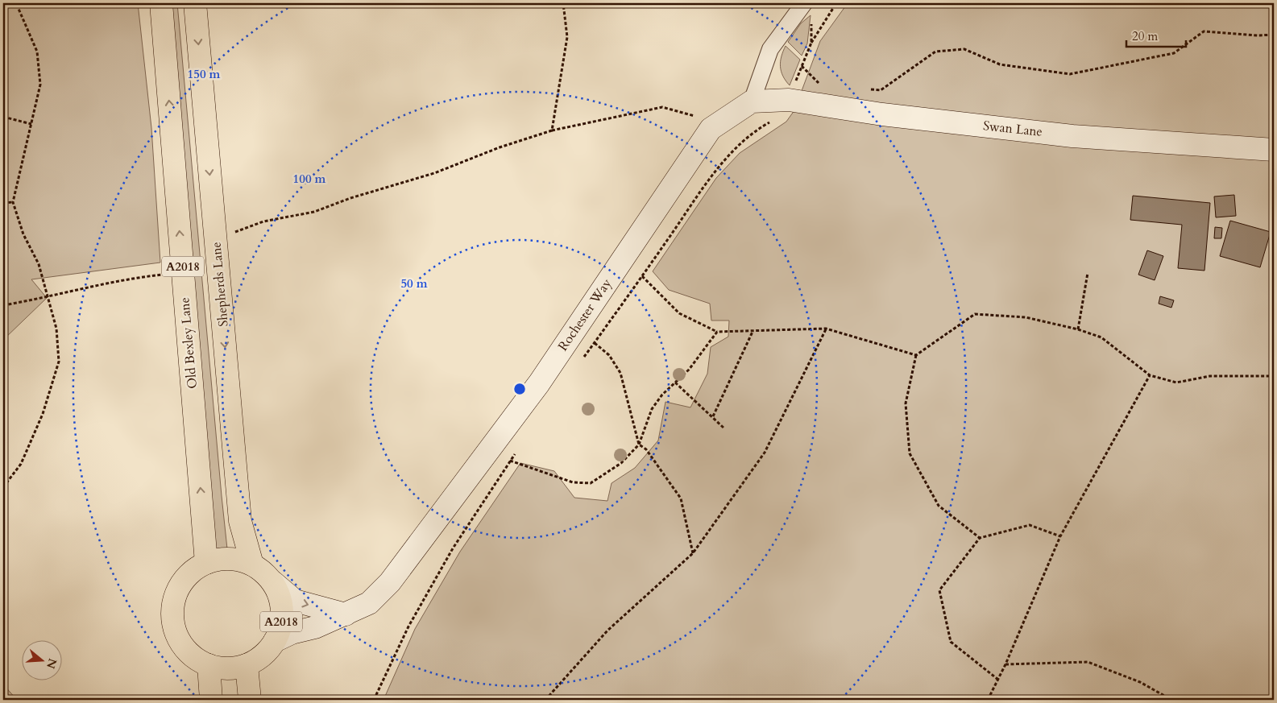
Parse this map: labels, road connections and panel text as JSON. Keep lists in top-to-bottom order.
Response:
{
  "streets": {
    "main road": ["A2018", "Shepherds Lane", "Old Bexley Lane"],
    "street": ["Swan Lane", "Rochester Way"]
  },
  "crossings": [
    ["Swan Lane", "Rochester Way"],
    ["A2018", "Shepherds Lane"],
    ["A2018", "Rochester Way"],
    ["A2018", "Old Bexley Lane"],
    ["Shepherds Lane", "Rochester Way"],
    ["Shepherds Lane", "Old Bexley Lane"],
    ["Rochester Way", "Old Bexley Lane"]
  ],
  "one_way": ["Shepherds Lane", "Old Bexley Lane"],
  "scale_bar": "20 m",
  "north": "right",
  "rings": ["150 m", "100 m", "50 m"]
}
